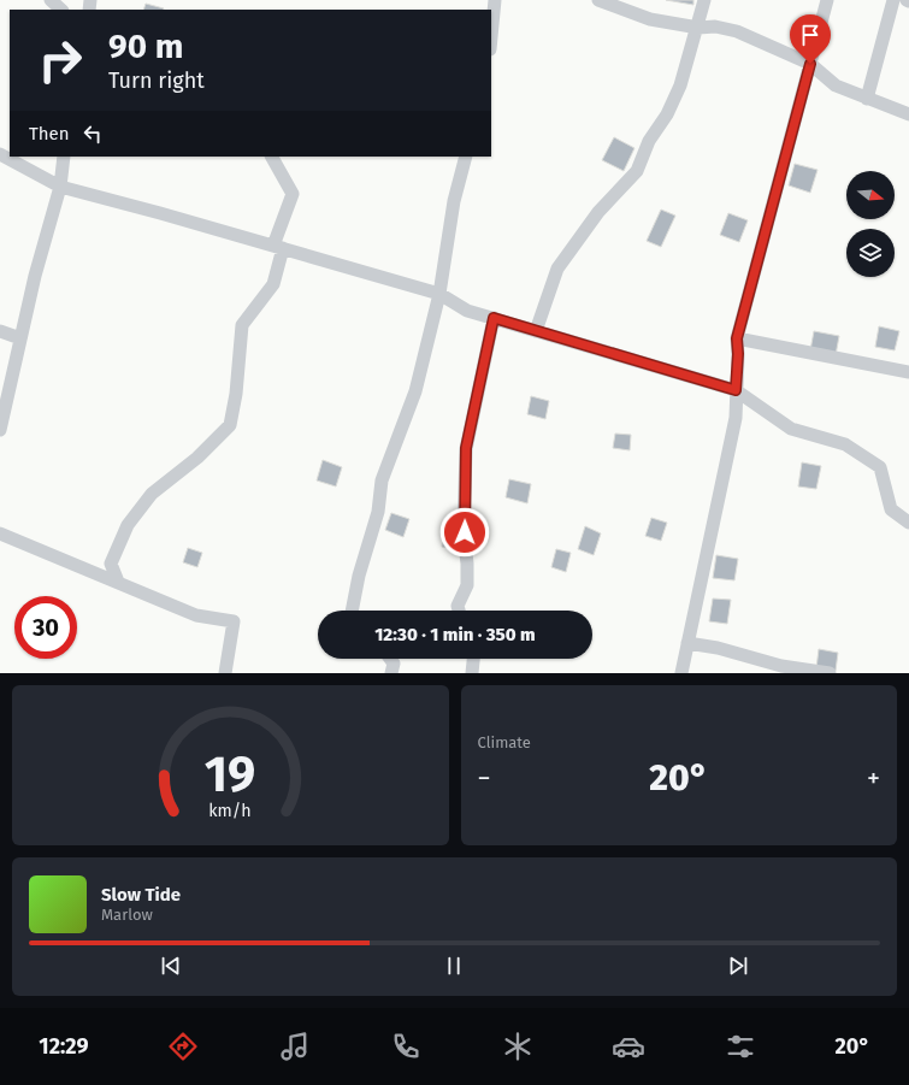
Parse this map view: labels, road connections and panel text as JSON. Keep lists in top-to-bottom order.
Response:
{
  "north": "right",
  "page": {
    "turn": ["90 m", "Turn right"],
    "then": "Then",
    "limit": "30",
    "trip": "12:30 · 1 min · 350 m",
    "tile": "Climate",
    "heat": ["−", "20°", "+"],
    "song": ["Slow Tide", "Marlow"],
    "tabs": ["12:29", "20°"],
    "gauge": ["19", "km/h"]
  }
}
